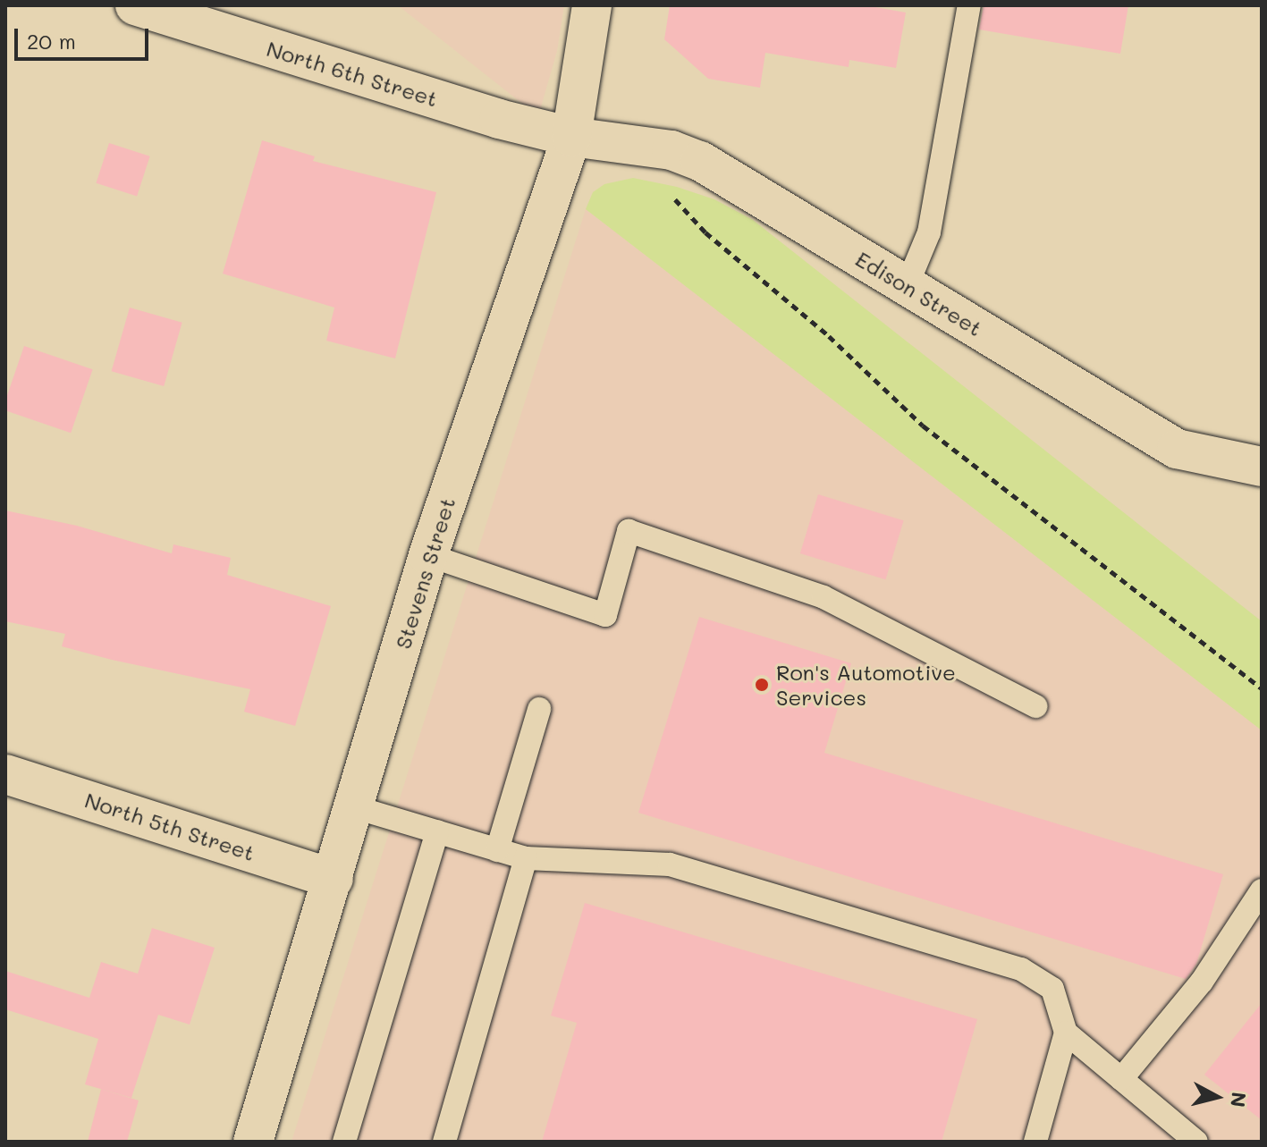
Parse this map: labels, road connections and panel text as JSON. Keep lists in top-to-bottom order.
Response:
{
  "streets": {
    "street": [
      "North 6th Street",
      "Edison Street",
      "Stevens Street",
      "North 5th Street"
    ]
  },
  "crossings": [
    ["North 6th Street", "Edison Street"],
    ["North 6th Street", "Stevens Street"],
    ["Edison Street", "Stevens Street"],
    ["Stevens Street", "North 5th Street"]
  ],
  "places": ["Ron's Automotive Services"],
  "scale_bar": "20 m",
  "north": "right"
}
